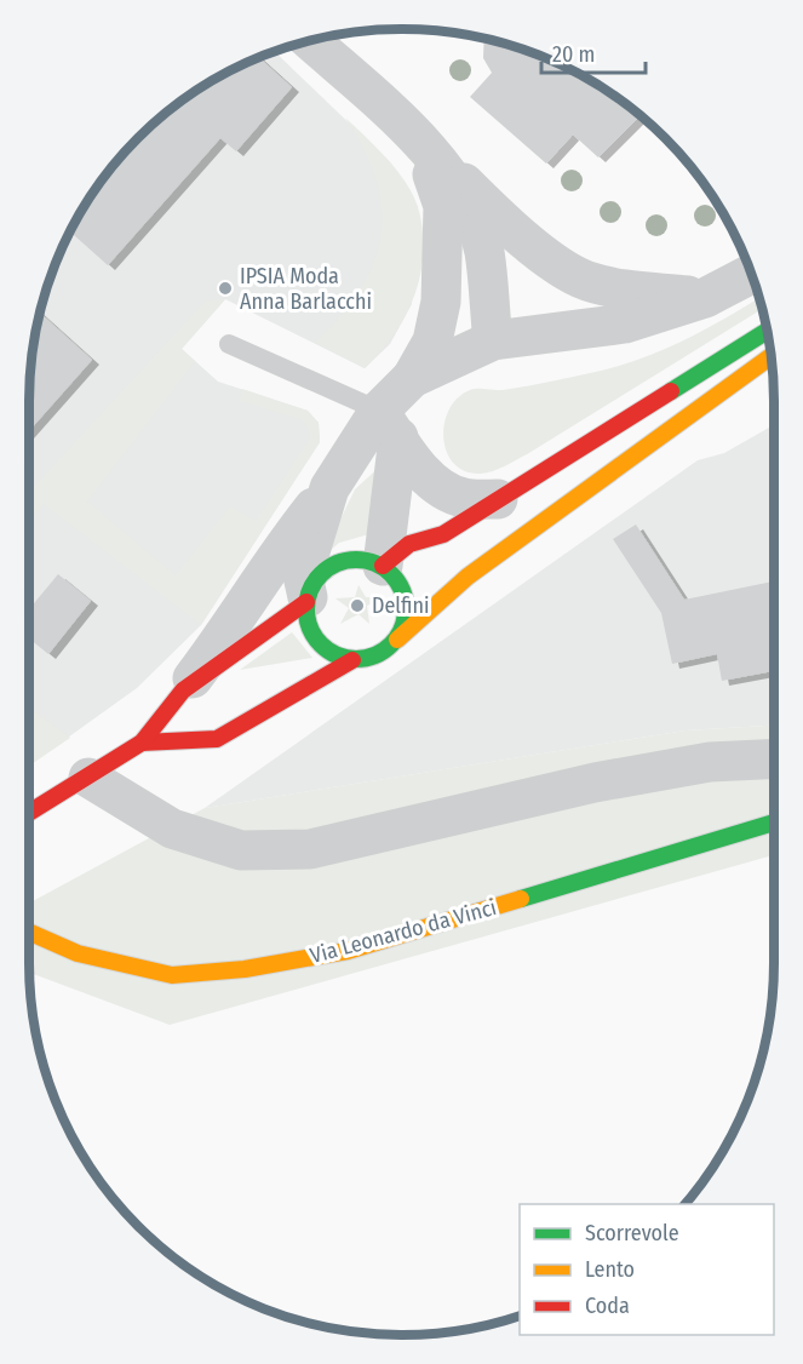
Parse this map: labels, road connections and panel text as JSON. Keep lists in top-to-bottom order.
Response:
{
  "streets": {
    "main road": ["Via Leonardo da Vinci"]
  },
  "places": ["IPSIA Moda Anna Barlacchi", "Delfini"],
  "legend": ["Scorrevole", "Lento", "Coda"],
  "scale_bar": "20 m"
}
